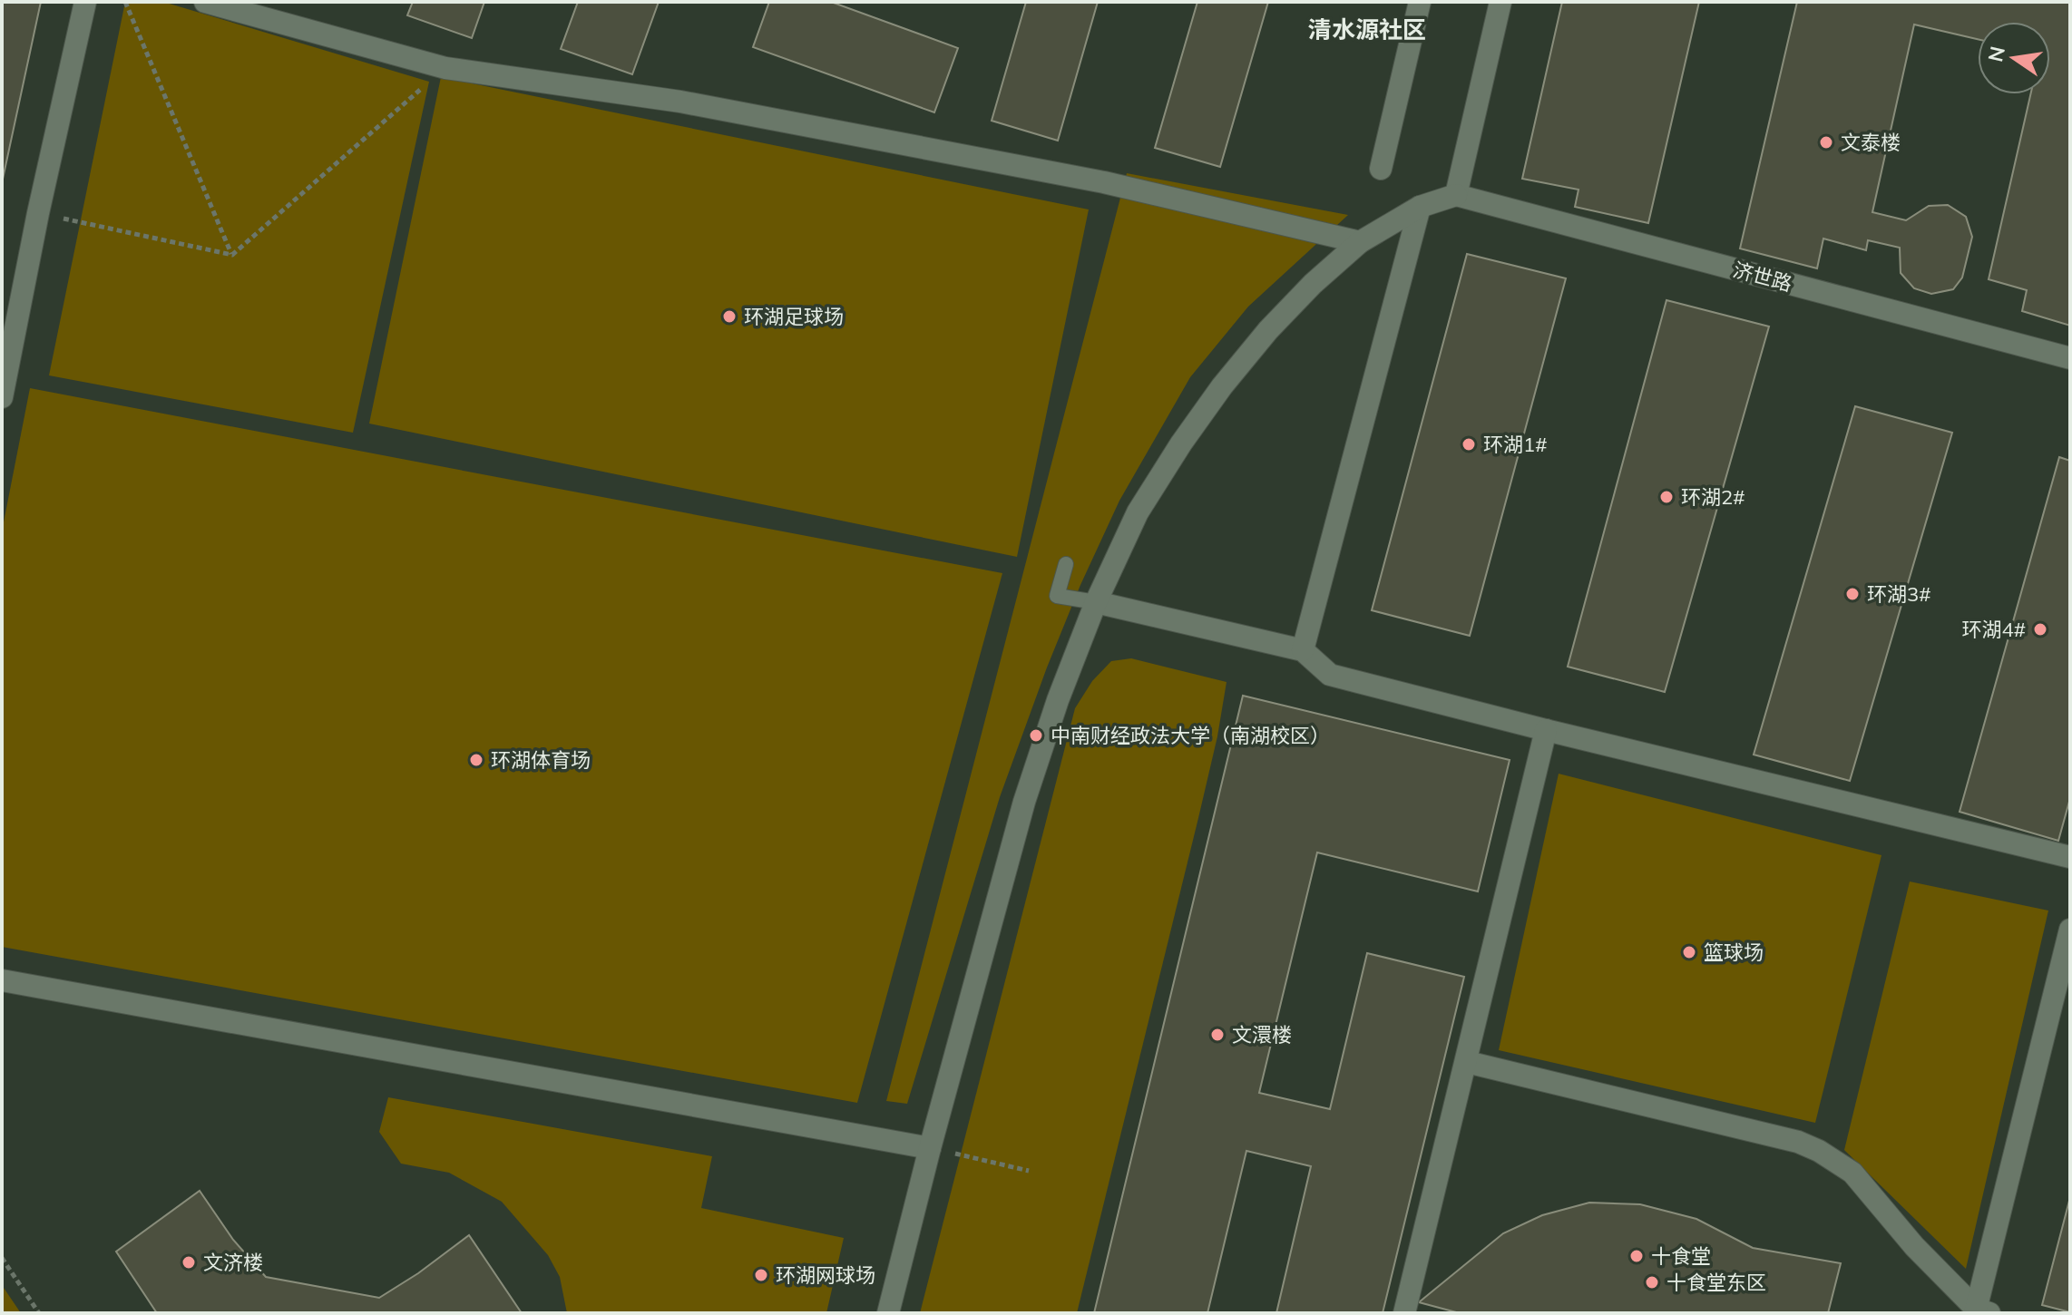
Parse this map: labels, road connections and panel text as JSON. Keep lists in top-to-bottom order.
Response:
{
  "streets": {
    "street": ["济世路"]
  },
  "districts": ["清水源社区"],
  "places": [
    "文泰楼",
    "环湖足球场",
    "环湖1#",
    "环湖2#",
    "环湖3#",
    "环湖4#",
    "中南财经政法大学（南湖校区）",
    "环湖体育场",
    "篮球场",
    "文澴楼",
    "十食堂",
    "文济楼",
    "环湖网球场",
    "十食堂东区"
  ],
  "north": "left"
}
